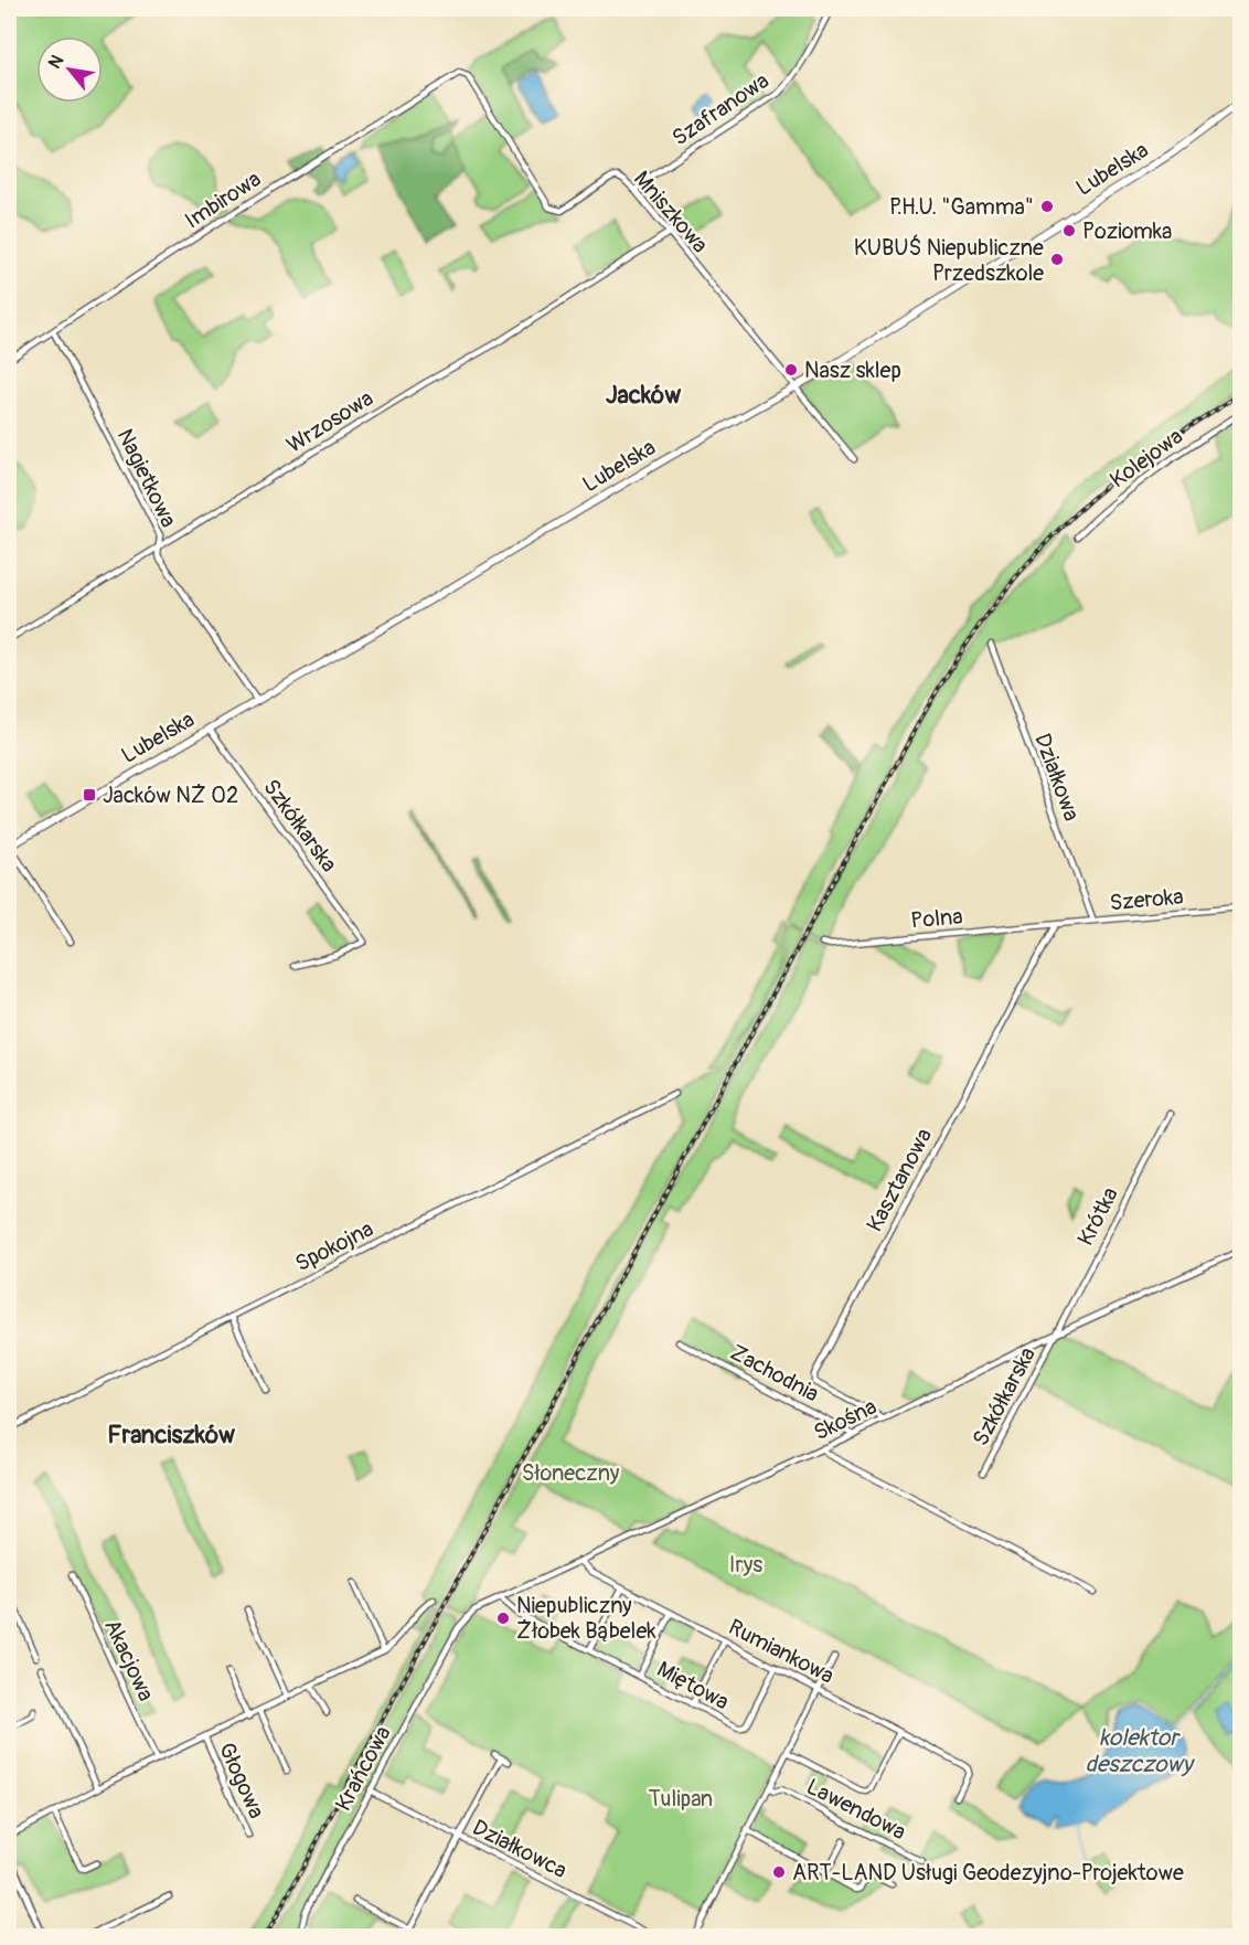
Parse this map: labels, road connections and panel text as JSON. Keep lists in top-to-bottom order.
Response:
{
  "streets": {
    "main road": ["Lubelska"],
    "street": [
      "Szafranowa",
      "Imbirowa",
      "Mniszkowa",
      "Wrzosowa",
      "Kolejowa",
      "Nagietkowa",
      "Działkowa",
      "Szkółkarska",
      "Szeroka",
      "Polna",
      "Kasztanowa",
      "Krótka",
      "Spokojna",
      "Zachodnia",
      "Skośna",
      "Rumiankowa",
      "Akacjowa",
      "Miętowa",
      "Krańcowa",
      "Głogowa",
      "Lawendowa",
      "Działkowca"
    ]
  },
  "crossings": [
    ["Szafranowa", "Mniszkowa"],
    ["Lubelska", "Mniszkowa"],
    ["Lubelska", "Nagietkowa"],
    ["Lubelska", "Szkółkarska"],
    ["Imbirowa", "Mniszkowa"],
    ["Imbirowa", "Nagietkowa"],
    ["Mniszkowa", "Wrzosowa"],
    ["Wrzosowa", "Nagietkowa"],
    ["Działkowa", "Szeroka"],
    ["Szkółkarska", "Krótka"],
    ["Szkółkarska", "Skośna"],
    ["Szeroka", "Polna"],
    ["Szeroka", "Kasztanowa"],
    ["Polna", "Kasztanowa"],
    ["Kasztanowa", "Skośna"],
    ["Krótka", "Skośna"],
    ["Zachodnia", "Skośna"],
    ["Skośna", "Rumiankowa"],
    ["Skośna", "Miętowa"],
    ["Skośna", "Krańcowa"],
    ["Rumiankowa", "Miętowa"],
    ["Krańcowa", "Działkowca"]
  ],
  "districts": ["Jacków", "Franciszków"],
  "water": ["kolektor deszczowy"],
  "parks": ["Słoneczny", "Irys", "Tulipan"],
  "places": {
    "other": [
      "P.H.U. \"Gamma\"",
      "Poziomka",
      "KUBUŚ Niepubliczne Przedszkole",
      "Nasz sklep",
      "Niepubliczny Żłobek Bąbelek",
      "ART-LAND Usługi Geodezyjno-Projektowe"
    ],
    "transit": ["Jacków NŻ 02"]
  },
  "north": "top left"
}
